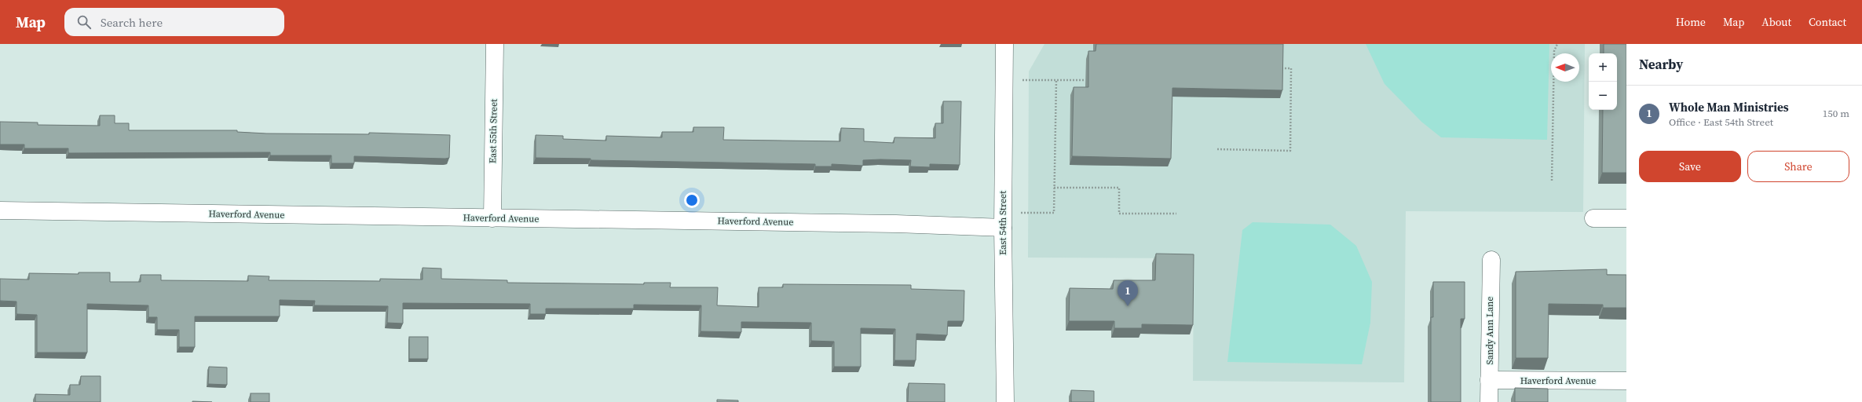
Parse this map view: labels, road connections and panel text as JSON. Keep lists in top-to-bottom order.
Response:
{
  "streets": {
    "street": [
      "East 55th Street",
      "Haverford Avenue",
      "East 54th Street",
      "Sandy Ann Lane"
    ]
  },
  "crossings": [
    ["East 55th Street", "Haverford Avenue"],
    ["Haverford Avenue", "East 54th Street"],
    ["Haverford Avenue", "Sandy Ann Lane"]
  ],
  "north": "left",
  "page": {
    "header": "Map",
    "search": "Search here",
    "nav": [
      "Home",
      "Map",
      "About",
      "Contact"
    ],
    "heading": "Nearby",
    "map_buttons": ["+", "−"],
    "list": [
      {
        "mark": "1",
        "name": "Whole Man Ministries",
        "note": "Office · East 54th Street",
        "value": "150 m"
      }
    ],
    "buttons": ["Save", "Share"],
    "pins": "1"
  }
}
